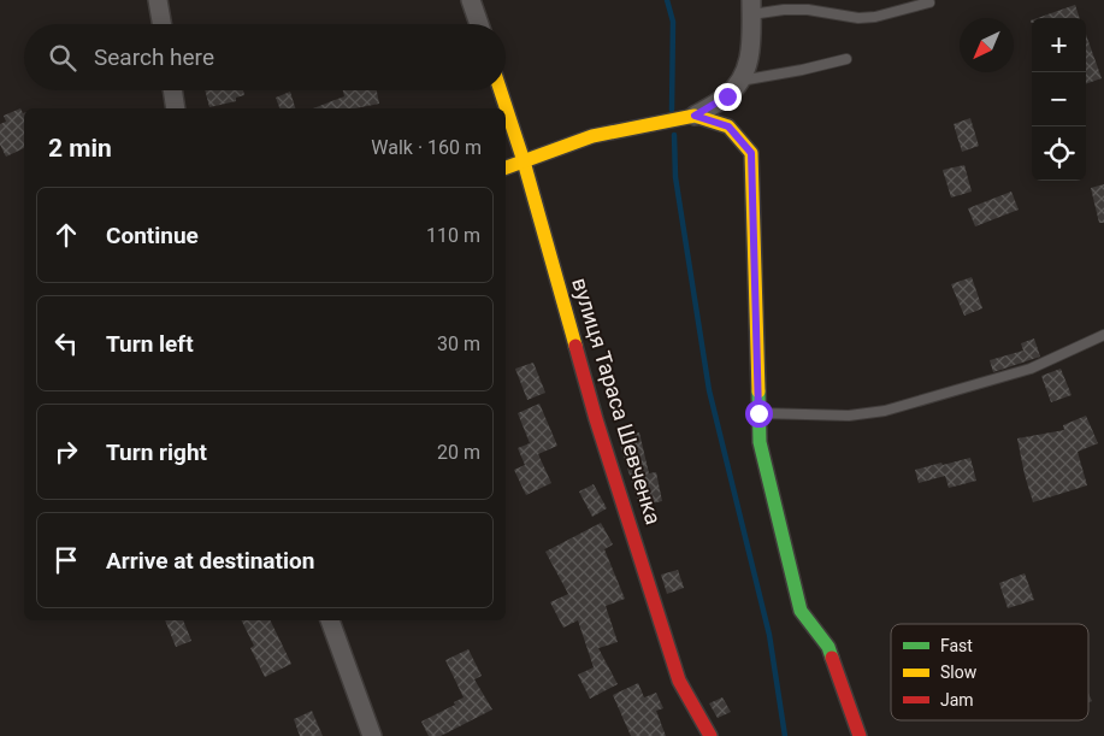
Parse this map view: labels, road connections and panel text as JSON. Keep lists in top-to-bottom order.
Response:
{
  "streets": {
    "street": ["вулиця Тараса Шевченка"]
  },
  "legend": ["Fast", "Slow", "Jam"],
  "north": "bottom left",
  "page": {
    "map_buttons": ["+", "−"],
    "search": "Search here",
    "heading": ["2 min", "Walk · 160 m"],
    "list": [
      ["Continue", "110 m"],
      ["Turn left", "30 m"],
      ["Turn right", "20 m"],
      "Arrive at destination"
    ]
  }
}
